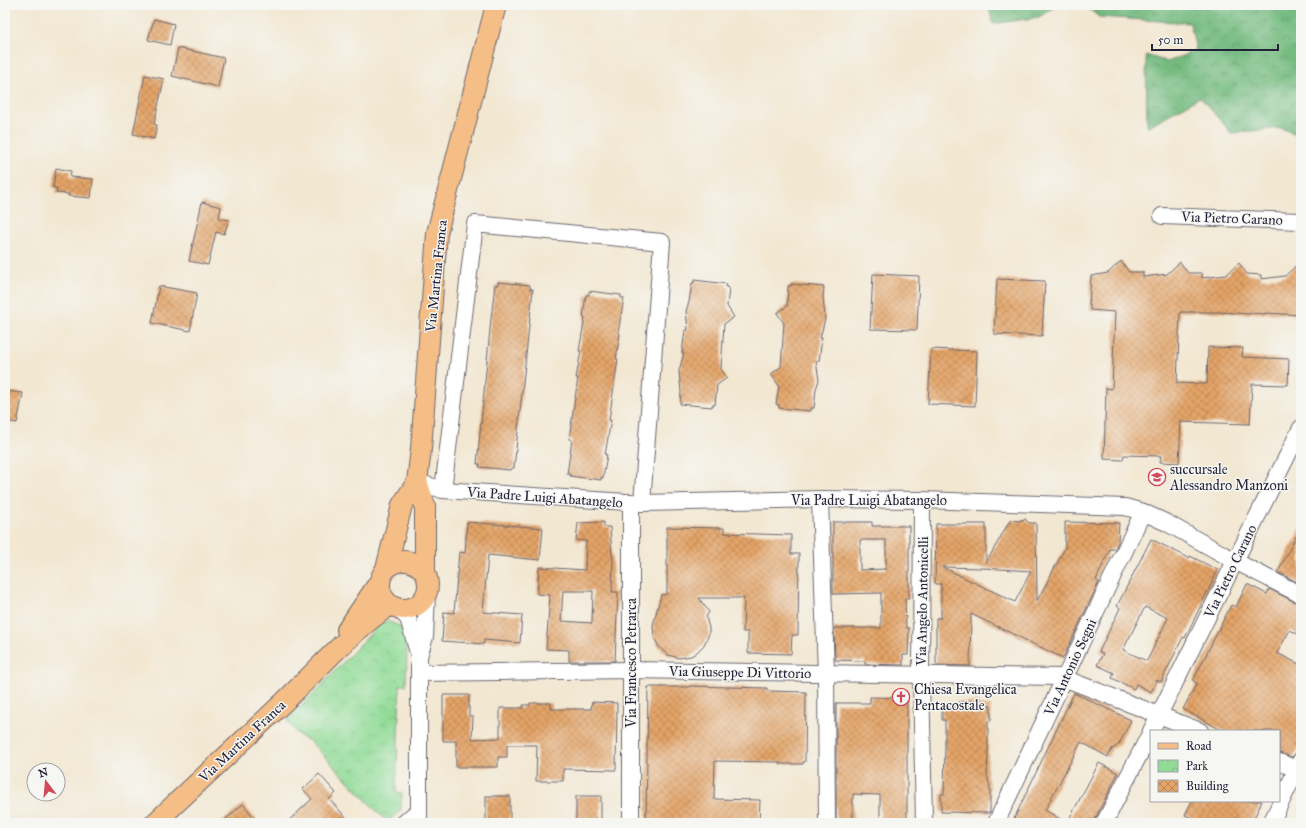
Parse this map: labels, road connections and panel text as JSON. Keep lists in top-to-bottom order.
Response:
{
  "streets": {
    "main road": ["Via Martina Franca"],
    "street": [
      "Via Pietro Carano",
      "Via Padre Luigi Abatangelo",
      "Via Angelo Antonicelli",
      "Via Francesco Petrarca",
      "Via Antonio Segni",
      "Via Giuseppe Di Vittorio"
    ]
  },
  "crossings": [
    ["Via Pietro Carano", "Via Padre Luigi Abatangelo"],
    ["Via Pietro Carano", "Via Giuseppe Di Vittorio"],
    ["Via Martina Franca", "Via Padre Luigi Abatangelo"],
    ["Via Padre Luigi Abatangelo", "Via Angelo Antonicelli"],
    ["Via Padre Luigi Abatangelo", "Via Francesco Petrarca"],
    ["Via Padre Luigi Abatangelo", "Via Antonio Segni"],
    ["Via Angelo Antonicelli", "Via Giuseppe Di Vittorio"],
    ["Via Francesco Petrarca", "Via Giuseppe Di Vittorio"],
    ["Via Antonio Segni", "Via Giuseppe Di Vittorio"]
  ],
  "places": {
    "school or university": ["succursale Alessandro Manzoni"],
    "church": ["Chiesa Evangelica Pentacostale"]
  },
  "legend": ["Road", "Park", "Building"],
  "scale_bar": "50 m",
  "north": "top"
}
